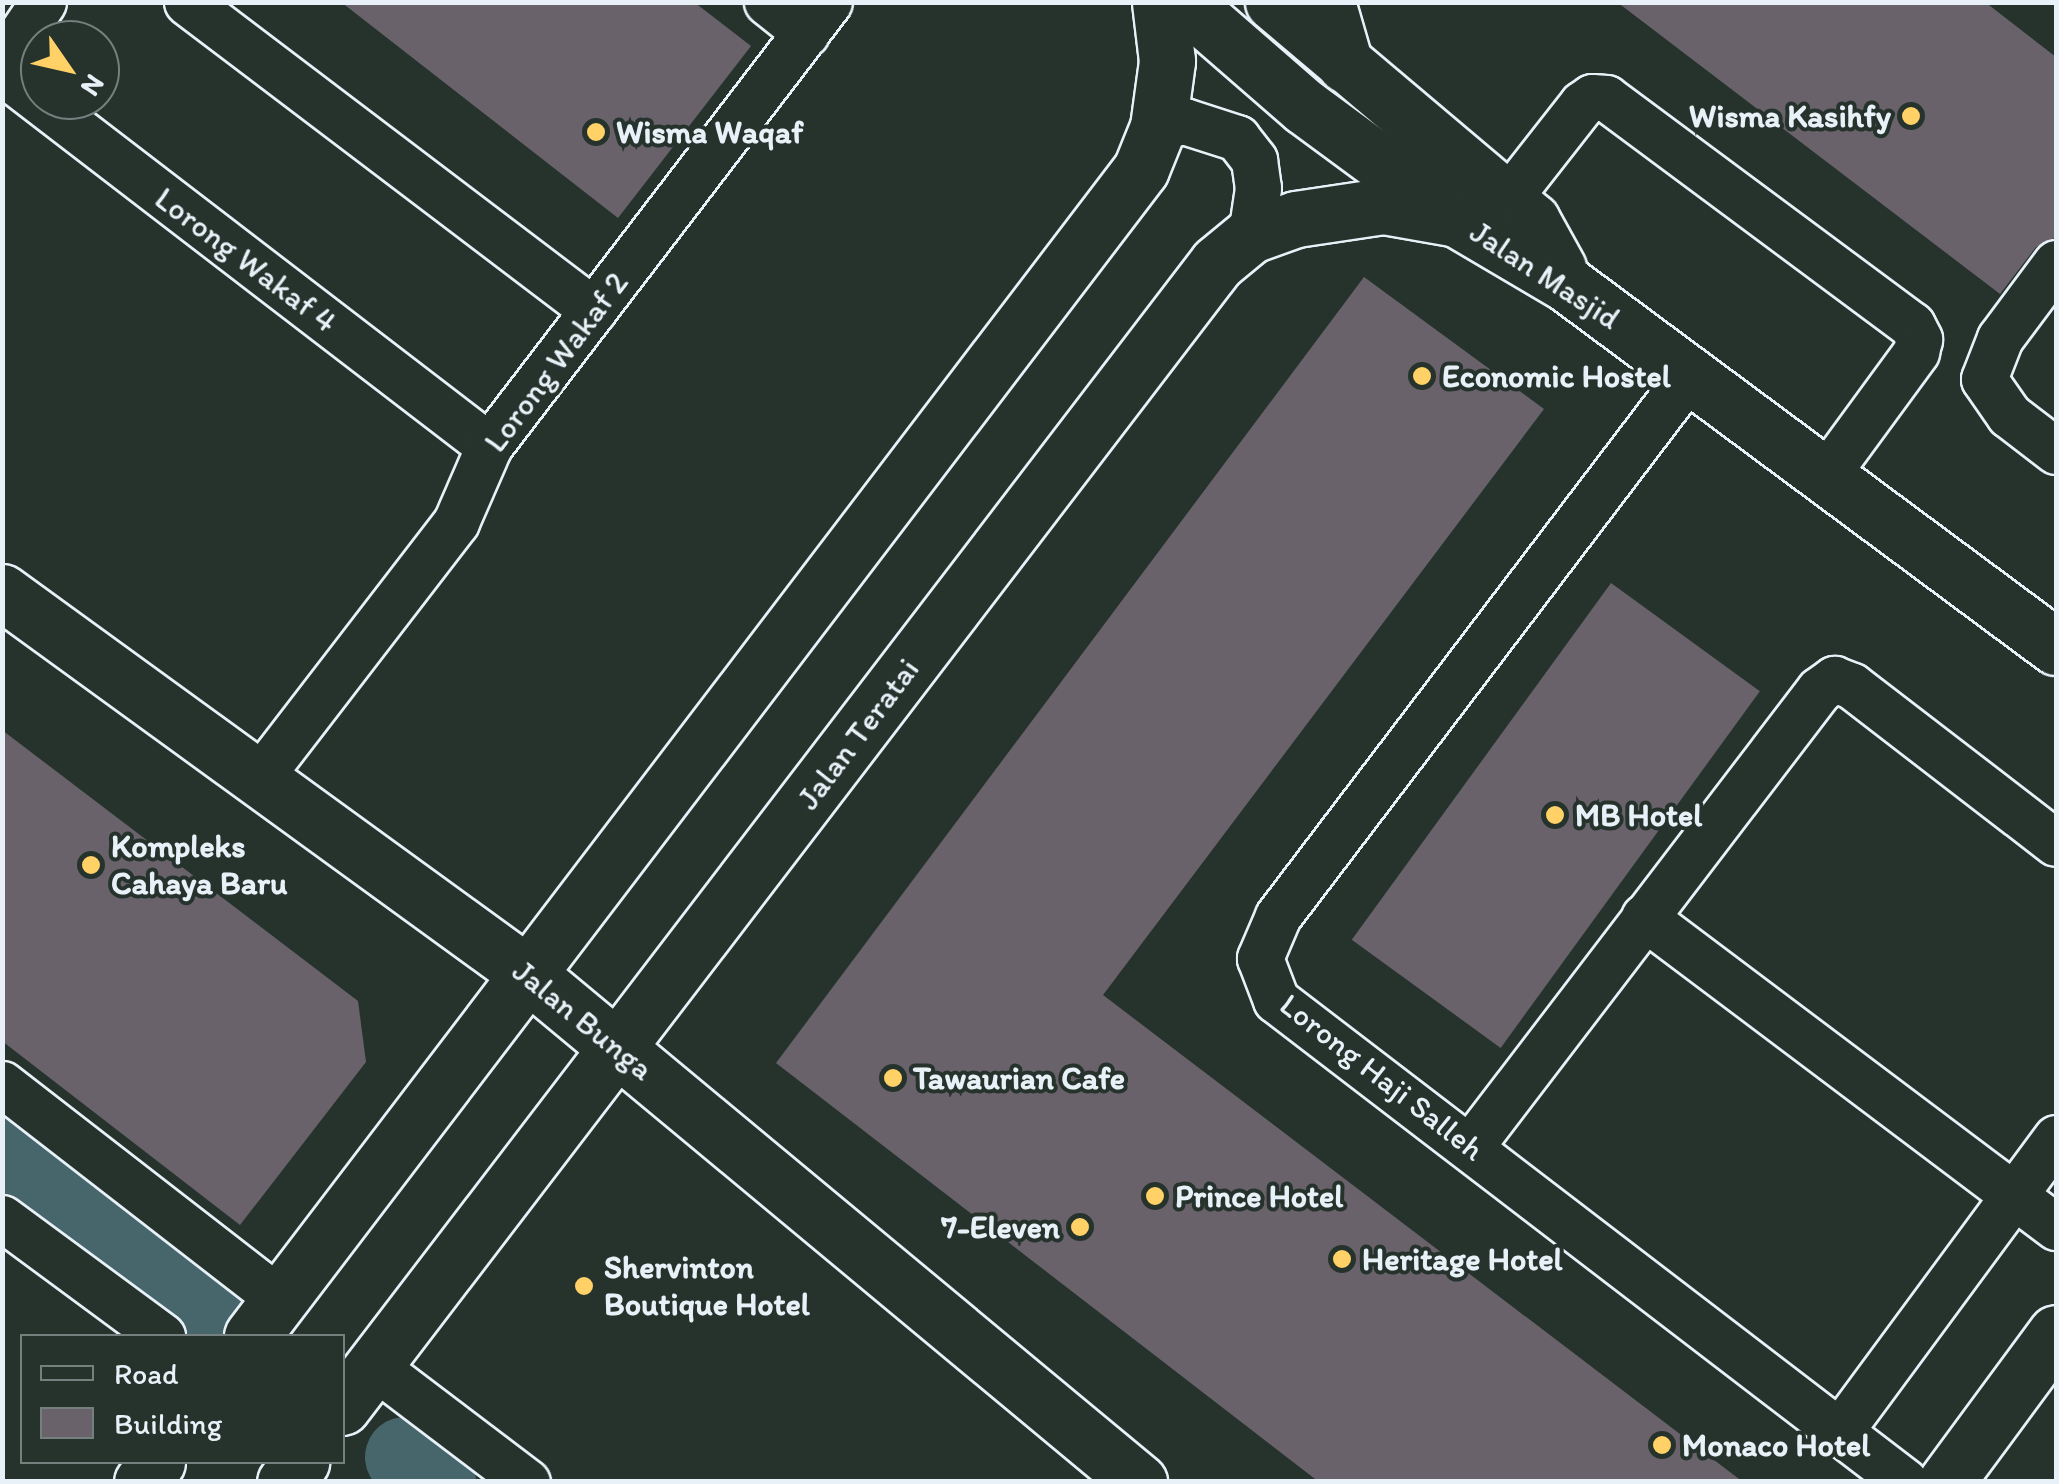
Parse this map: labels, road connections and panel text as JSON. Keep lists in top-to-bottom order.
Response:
{
  "streets": {
    "street": ["Jalan Masjid", "Jalan Teratai", "Jalan Bunga"],
    "lane": ["Lorong Wakaf 4", "Lorong Wakaf 2", "Lorong Haji Salleh"]
  },
  "crossings": [
    ["Lorong Wakaf 4", "Lorong Wakaf 2"],
    ["Jalan Masjid", "Jalan Teratai"],
    ["Jalan Masjid", "Lorong Haji Salleh"],
    ["Lorong Wakaf 2", "Jalan Bunga"],
    ["Jalan Teratai", "Jalan Bunga"]
  ],
  "places": [
    "Wisma Kasihfy",
    "Wisma Waqaf",
    "Economic Hostel",
    "MB Hotel",
    "Kompleks Cahaya Baru",
    "Tawaurian Cafe",
    "Prince Hotel",
    "7-Eleven",
    "Heritage Hotel",
    "Shervinton Boutique Hotel",
    "Monaco Hotel"
  ],
  "legend": ["Road", "Building"],
  "north": "bottom right"
}
